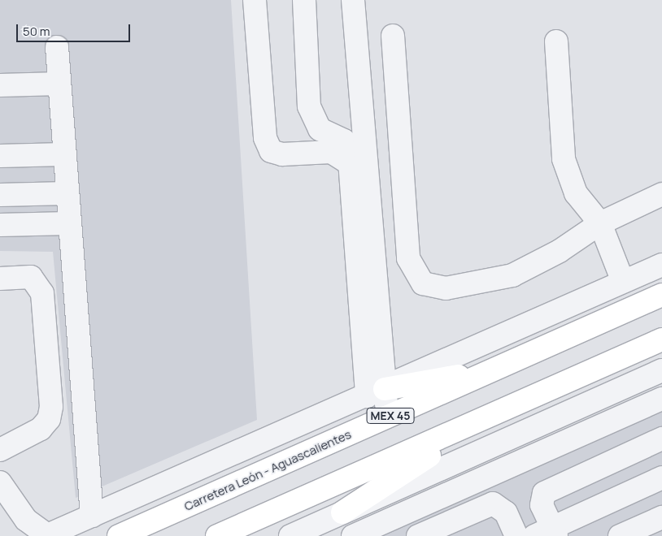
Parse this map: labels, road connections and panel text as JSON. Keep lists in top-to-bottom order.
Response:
{
  "streets": {
    "highway": ["MEX 45", "Carretera León - Aguascalientes"]
  },
  "scale_bar": "50 m"
}
